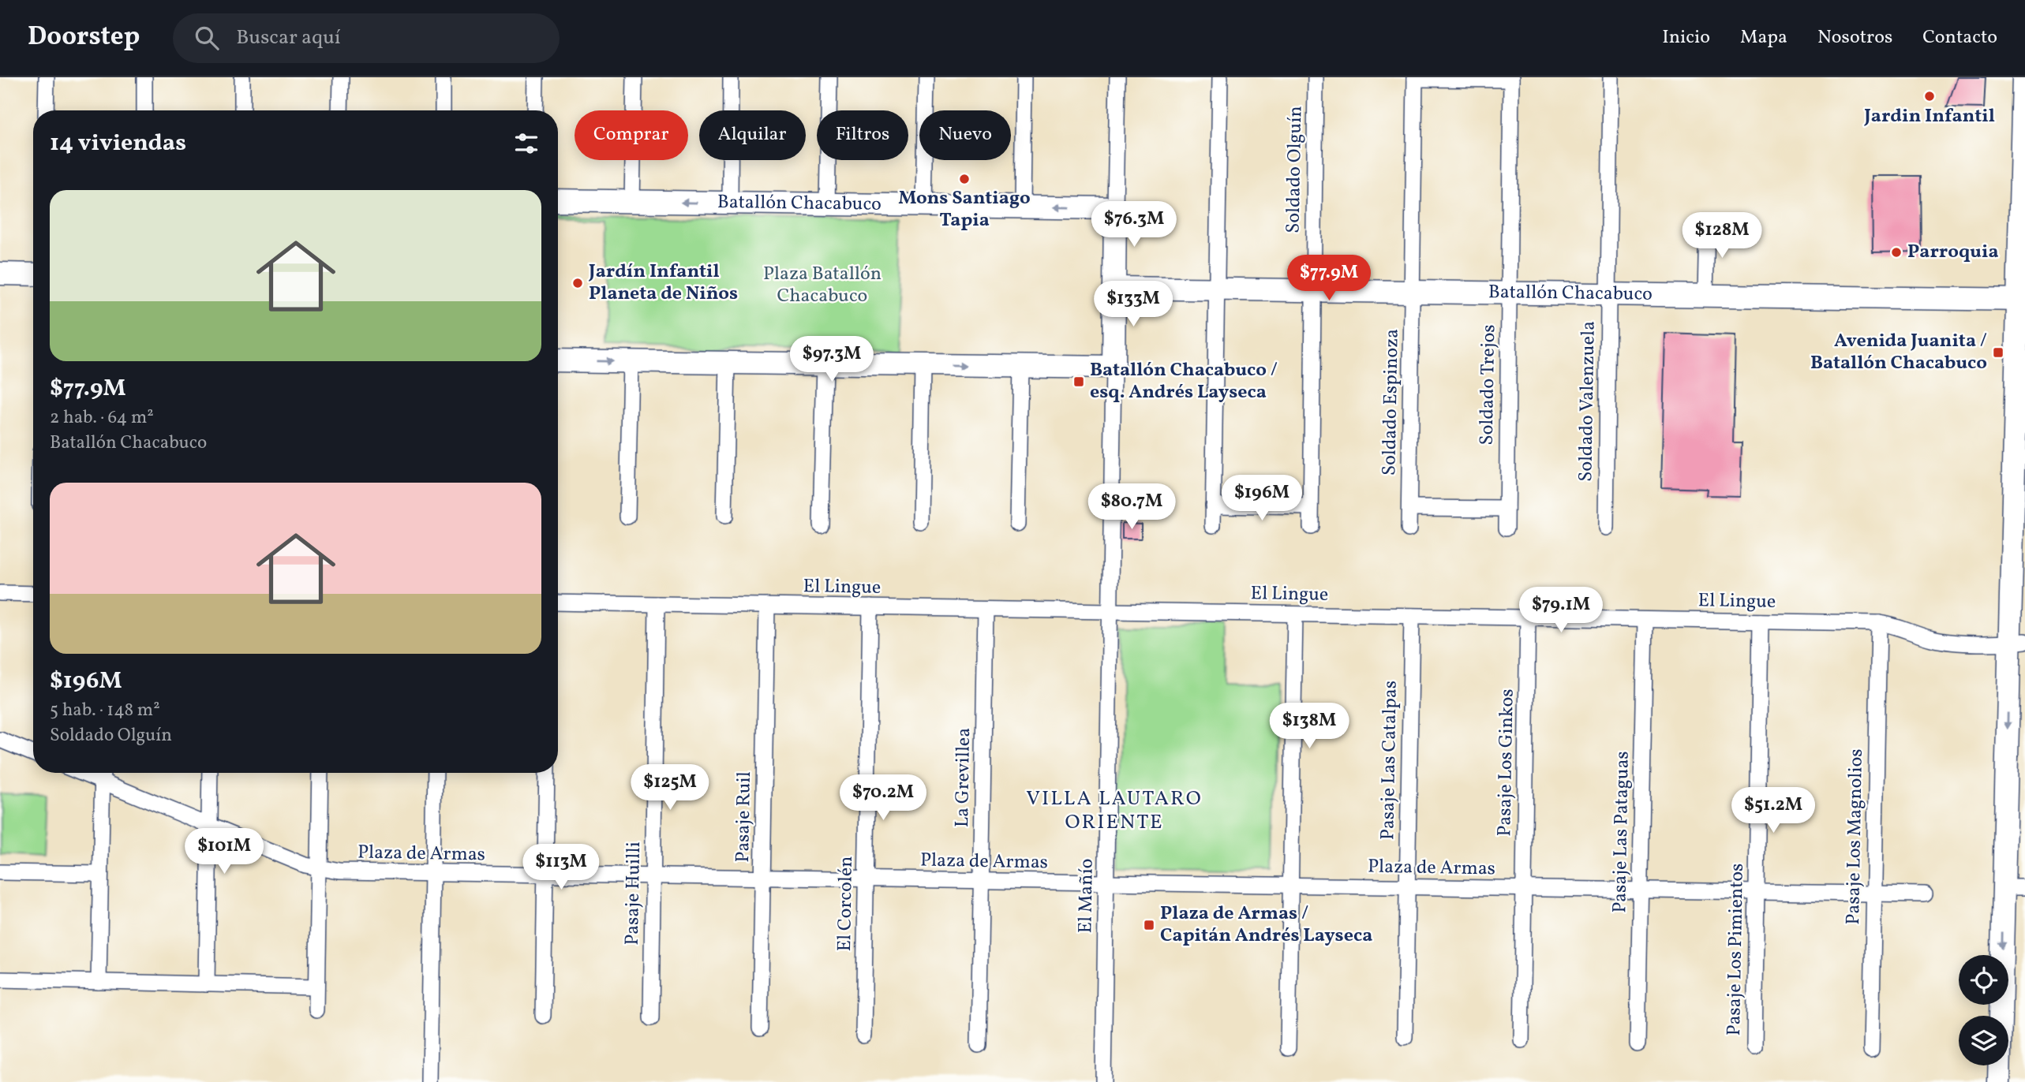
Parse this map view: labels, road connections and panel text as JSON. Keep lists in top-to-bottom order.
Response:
{
  "streets": {
    "street": [
      "Soldado Olguín",
      "Batallón Chacabuco",
      "Soldado Trejos",
      "Soldado Valenzuela",
      "Soldado Espinoza",
      "El Lingue",
      "Pasaje Las Catalpas",
      "Pasaje Los Ginkos",
      "La Grevillea",
      "Pasaje Ruil",
      "Pasaje Las Pataguas",
      "Pasaje Los Magnolios",
      "Plaza de Armas",
      "Pasaje Huilli",
      "El Mañío",
      "El Corcolén",
      "Pasaje Los Pimientos"
    ]
  },
  "crossings": [
    ["Soldado Olguín", "Batallón Chacabuco"],
    ["Batallón Chacabuco", "Soldado Trejos"],
    ["Batallón Chacabuco", "Soldado Valenzuela"],
    ["Batallón Chacabuco", "Soldado Espinoza"],
    ["El Lingue", "Pasaje Las Catalpas"],
    ["El Lingue", "Pasaje Los Ginkos"],
    ["El Lingue", "La Grevillea"],
    ["El Lingue", "Pasaje Ruil"],
    ["El Lingue", "Pasaje Las Pataguas"],
    ["El Lingue", "Pasaje Los Magnolios"],
    ["El Lingue", "Pasaje Huilli"],
    ["El Lingue", "El Mañío"],
    ["El Lingue", "El Corcolén"],
    ["El Lingue", "Pasaje Los Pimientos"],
    ["Pasaje Las Catalpas", "Plaza de Armas"],
    ["Pasaje Los Ginkos", "Plaza de Armas"],
    ["La Grevillea", "Plaza de Armas"],
    ["Pasaje Ruil", "Plaza de Armas"],
    ["Pasaje Las Pataguas", "Plaza de Armas"],
    ["Pasaje Los Magnolios", "Plaza de Armas"],
    ["Plaza de Armas", "Pasaje Huilli"],
    ["Plaza de Armas", "El Mañío"],
    ["Plaza de Armas", "El Corcolén"],
    ["Plaza de Armas", "Pasaje Los Pimientos"]
  ],
  "districts": ["VILLA LAUTARO ORIENTE"],
  "parks": ["Plaza Batallón Chacabuco"],
  "places": {
    "other": [
      "Jardin Infantil",
      "Mons Santiago Tapia",
      "Parroquia",
      "Jardín Infantil Planeta de Niños"
    ],
    "transit": ["Avenida Juanita / Batallón Chacabuco", "Batallón Chacabuco / esq. Andrés Layseca", "Plaza de Armas / Capitán Andrés Layseca"]
  },
  "page": {
    "header": "Doorstep",
    "search": "Buscar aquí",
    "nav": [
      "Inicio",
      "Mapa",
      "Nosotros",
      "Contacto"
    ],
    "chip": [
      "Comprar",
      "Alquilar",
      "Filtros",
      "Nuevo"
    ],
    "heading": "14 viviendas",
    "list": [
      {
        "name": "$77.9M",
        "note": "2 hab. · 64 m² · Batallón Chacabuco"
      },
      {
        "name": "$196M",
        "note": "5 hab. · 148 m² · Soldado Olguín"
      }
    ],
    "price": [
      "$76.3M",
      "$128M",
      "$77.9M",
      "$133M",
      "$97.3M",
      "$196M",
      "$80.7M",
      "$79.1M",
      "$138M",
      "$125M",
      "$70.2M",
      "$51.2M",
      "$101M",
      "$113M"
    ]
  }
}
